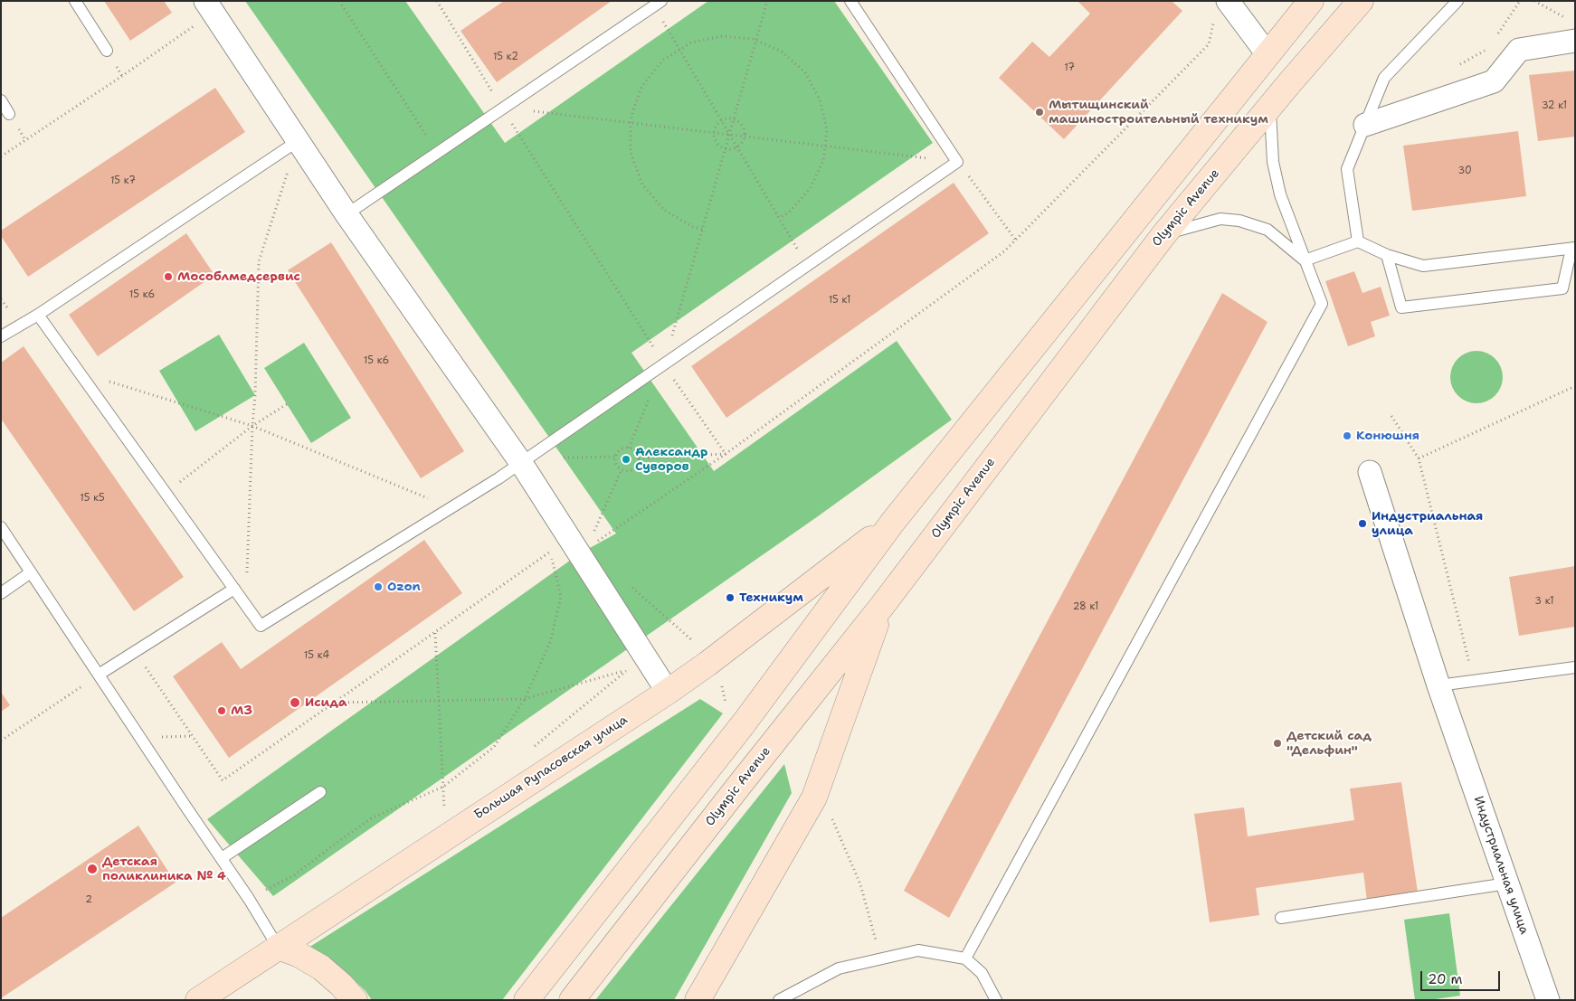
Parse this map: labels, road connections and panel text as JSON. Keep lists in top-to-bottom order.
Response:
{
  "streets": {
    "main road": ["Olympic Avenue", "Большая Рупасовская улица"],
    "street": ["Индустриальная улица"]
  },
  "places": [
    "Мытищинский машиностроительный техникум",
    "Мособлмедсервис",
    "Конюшня",
    "Александр Суворов",
    "Индустриальная улица",
    "Ozon",
    "Техникум",
    "Исида",
    "М3",
    "Детский сад \"Дельфин\"",
    "Детская поликлиника № 4"
  ],
  "house_numbers": [
    "15 к2",
    "17",
    "32 к1",
    "30",
    "15 к7",
    "15 к6",
    "15 к1",
    "15 к6",
    "15 к5",
    "3 к1",
    "28 к1",
    "15 к4",
    "2"
  ],
  "scale_bar": "20 m"
}
